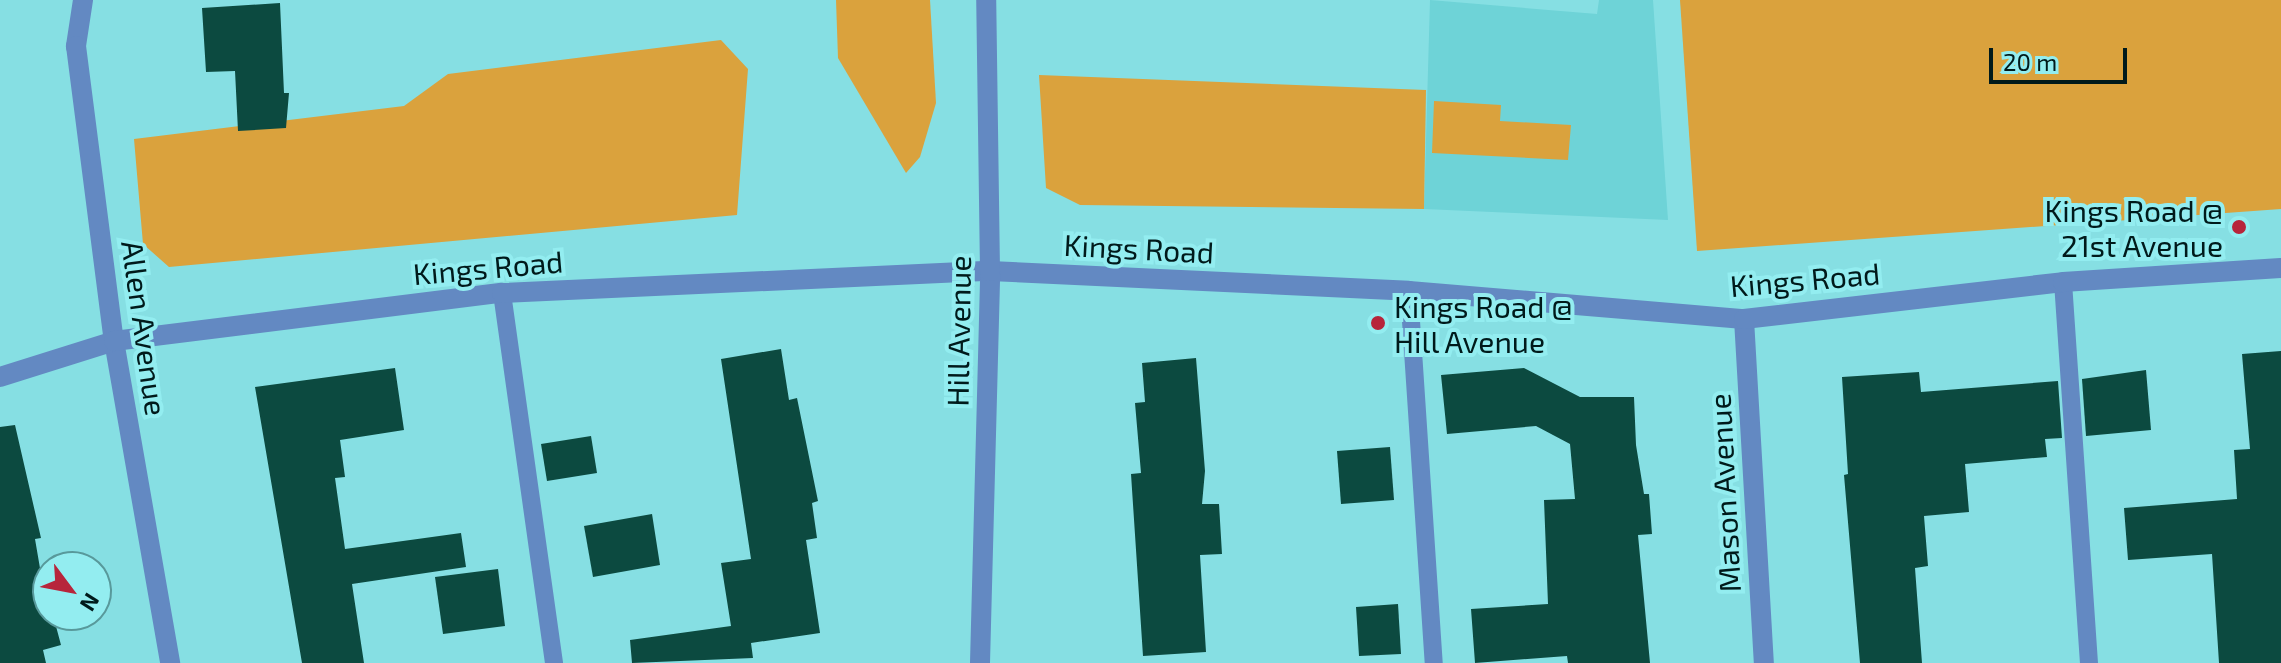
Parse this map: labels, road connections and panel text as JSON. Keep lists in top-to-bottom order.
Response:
{
  "streets": {
    "street": [
      "Kings Road",
      "Allen Avenue",
      "Hill Avenue",
      "Mason Avenue"
    ]
  },
  "crossings": [
    ["Kings Road", "Allen Avenue"],
    ["Kings Road", "Hill Avenue"],
    ["Kings Road", "Mason Avenue"]
  ],
  "places": ["Kings Road @ 21st Avenue", "Kings Road @ Hill Avenue"],
  "scale_bar": "20 m",
  "north": "bottom right"
}
